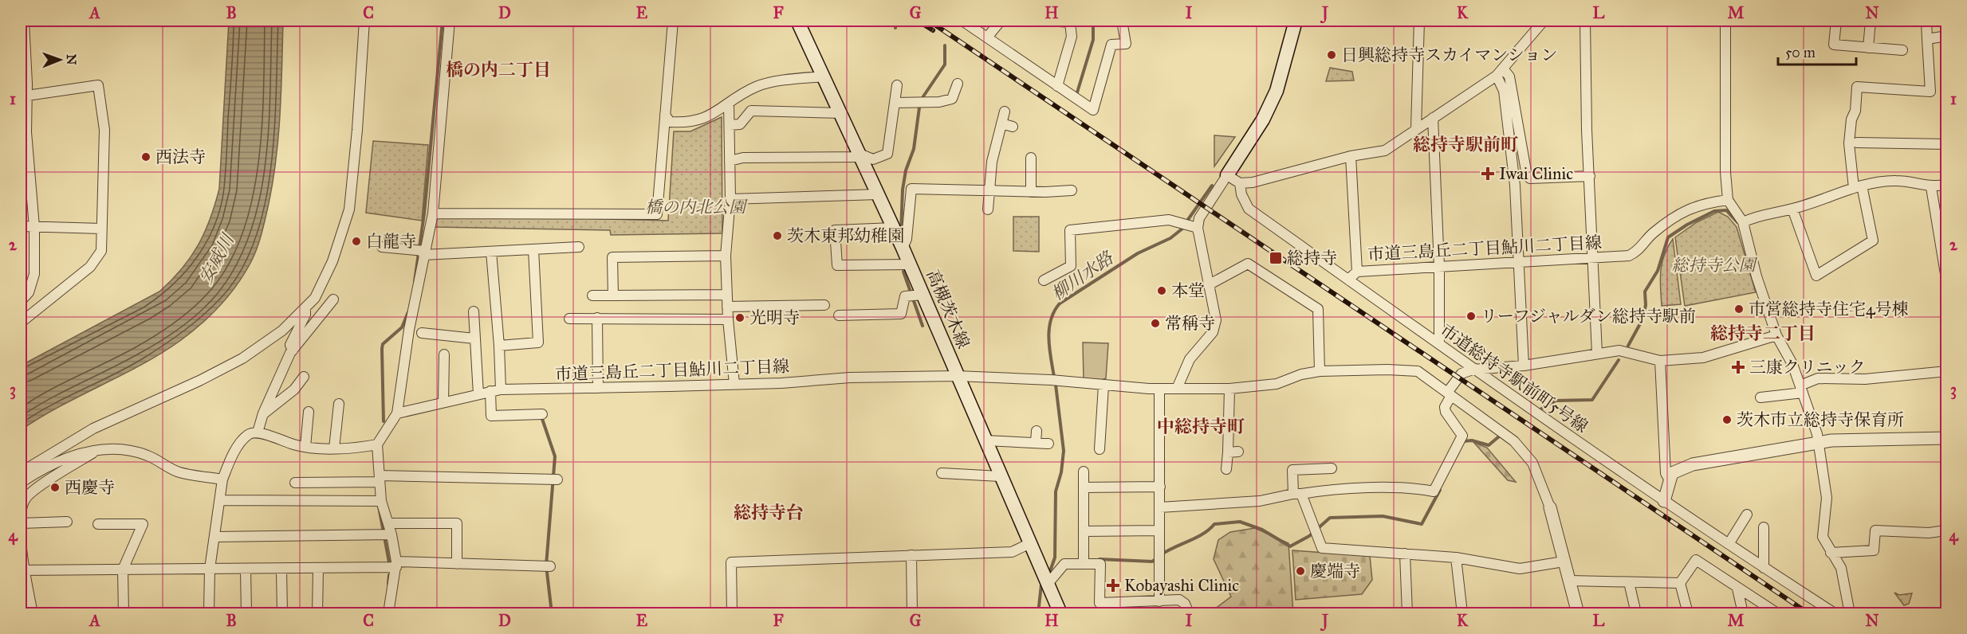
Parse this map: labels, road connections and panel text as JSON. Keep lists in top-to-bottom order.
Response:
{
  "streets": {
    "main road": ["高槻茨木線"],
    "street": ["市道三島丘二丁目鮎川二丁目線", "市道総持寺駅前町5号線"]
  },
  "crossings": [
    ["市道三島丘二丁目鮎川二丁目線", "高槻茨木線"],
    ["市道三島丘二丁目鮎川二丁目線", "市道総持寺駅前町5号線"]
  ],
  "districts": [
    "橋の内二丁目",
    "総持寺駅前町",
    "総持寺二丁目",
    "中総持寺町",
    "総持寺台"
  ],
  "water": ["安威川", "柳川水路"],
  "parks": ["橋の内北公園", "総持寺公園"],
  "places": {
    "other": [
      "日興総持寺スカイマンション",
      "西法寺",
      "茨木東邦幼稚園",
      "白龍寺",
      "本堂",
      "市営総持寺住宅4号棟",
      "リーフジャルダン総持寺駅前",
      "光明寺",
      "常稱寺",
      "茨木市立総持寺保育所",
      "西慶寺",
      "慶端寺"
    ],
    "health": ["Iwai Clinic", "三康クリニック", "Kobayashi Clinic"],
    "transit": ["総持寺"]
  },
  "scale_bar": "50 m",
  "north": "right",
  "grid": {
    "columns": [
      "A",
      "B",
      "C",
      "D",
      "E",
      "F",
      "G",
      "H",
      "I",
      "J",
      "K",
      "L",
      "M",
      "N"
    ],
    "rows": [
      "1",
      "2",
      "3",
      "4"
    ]
  }
}
